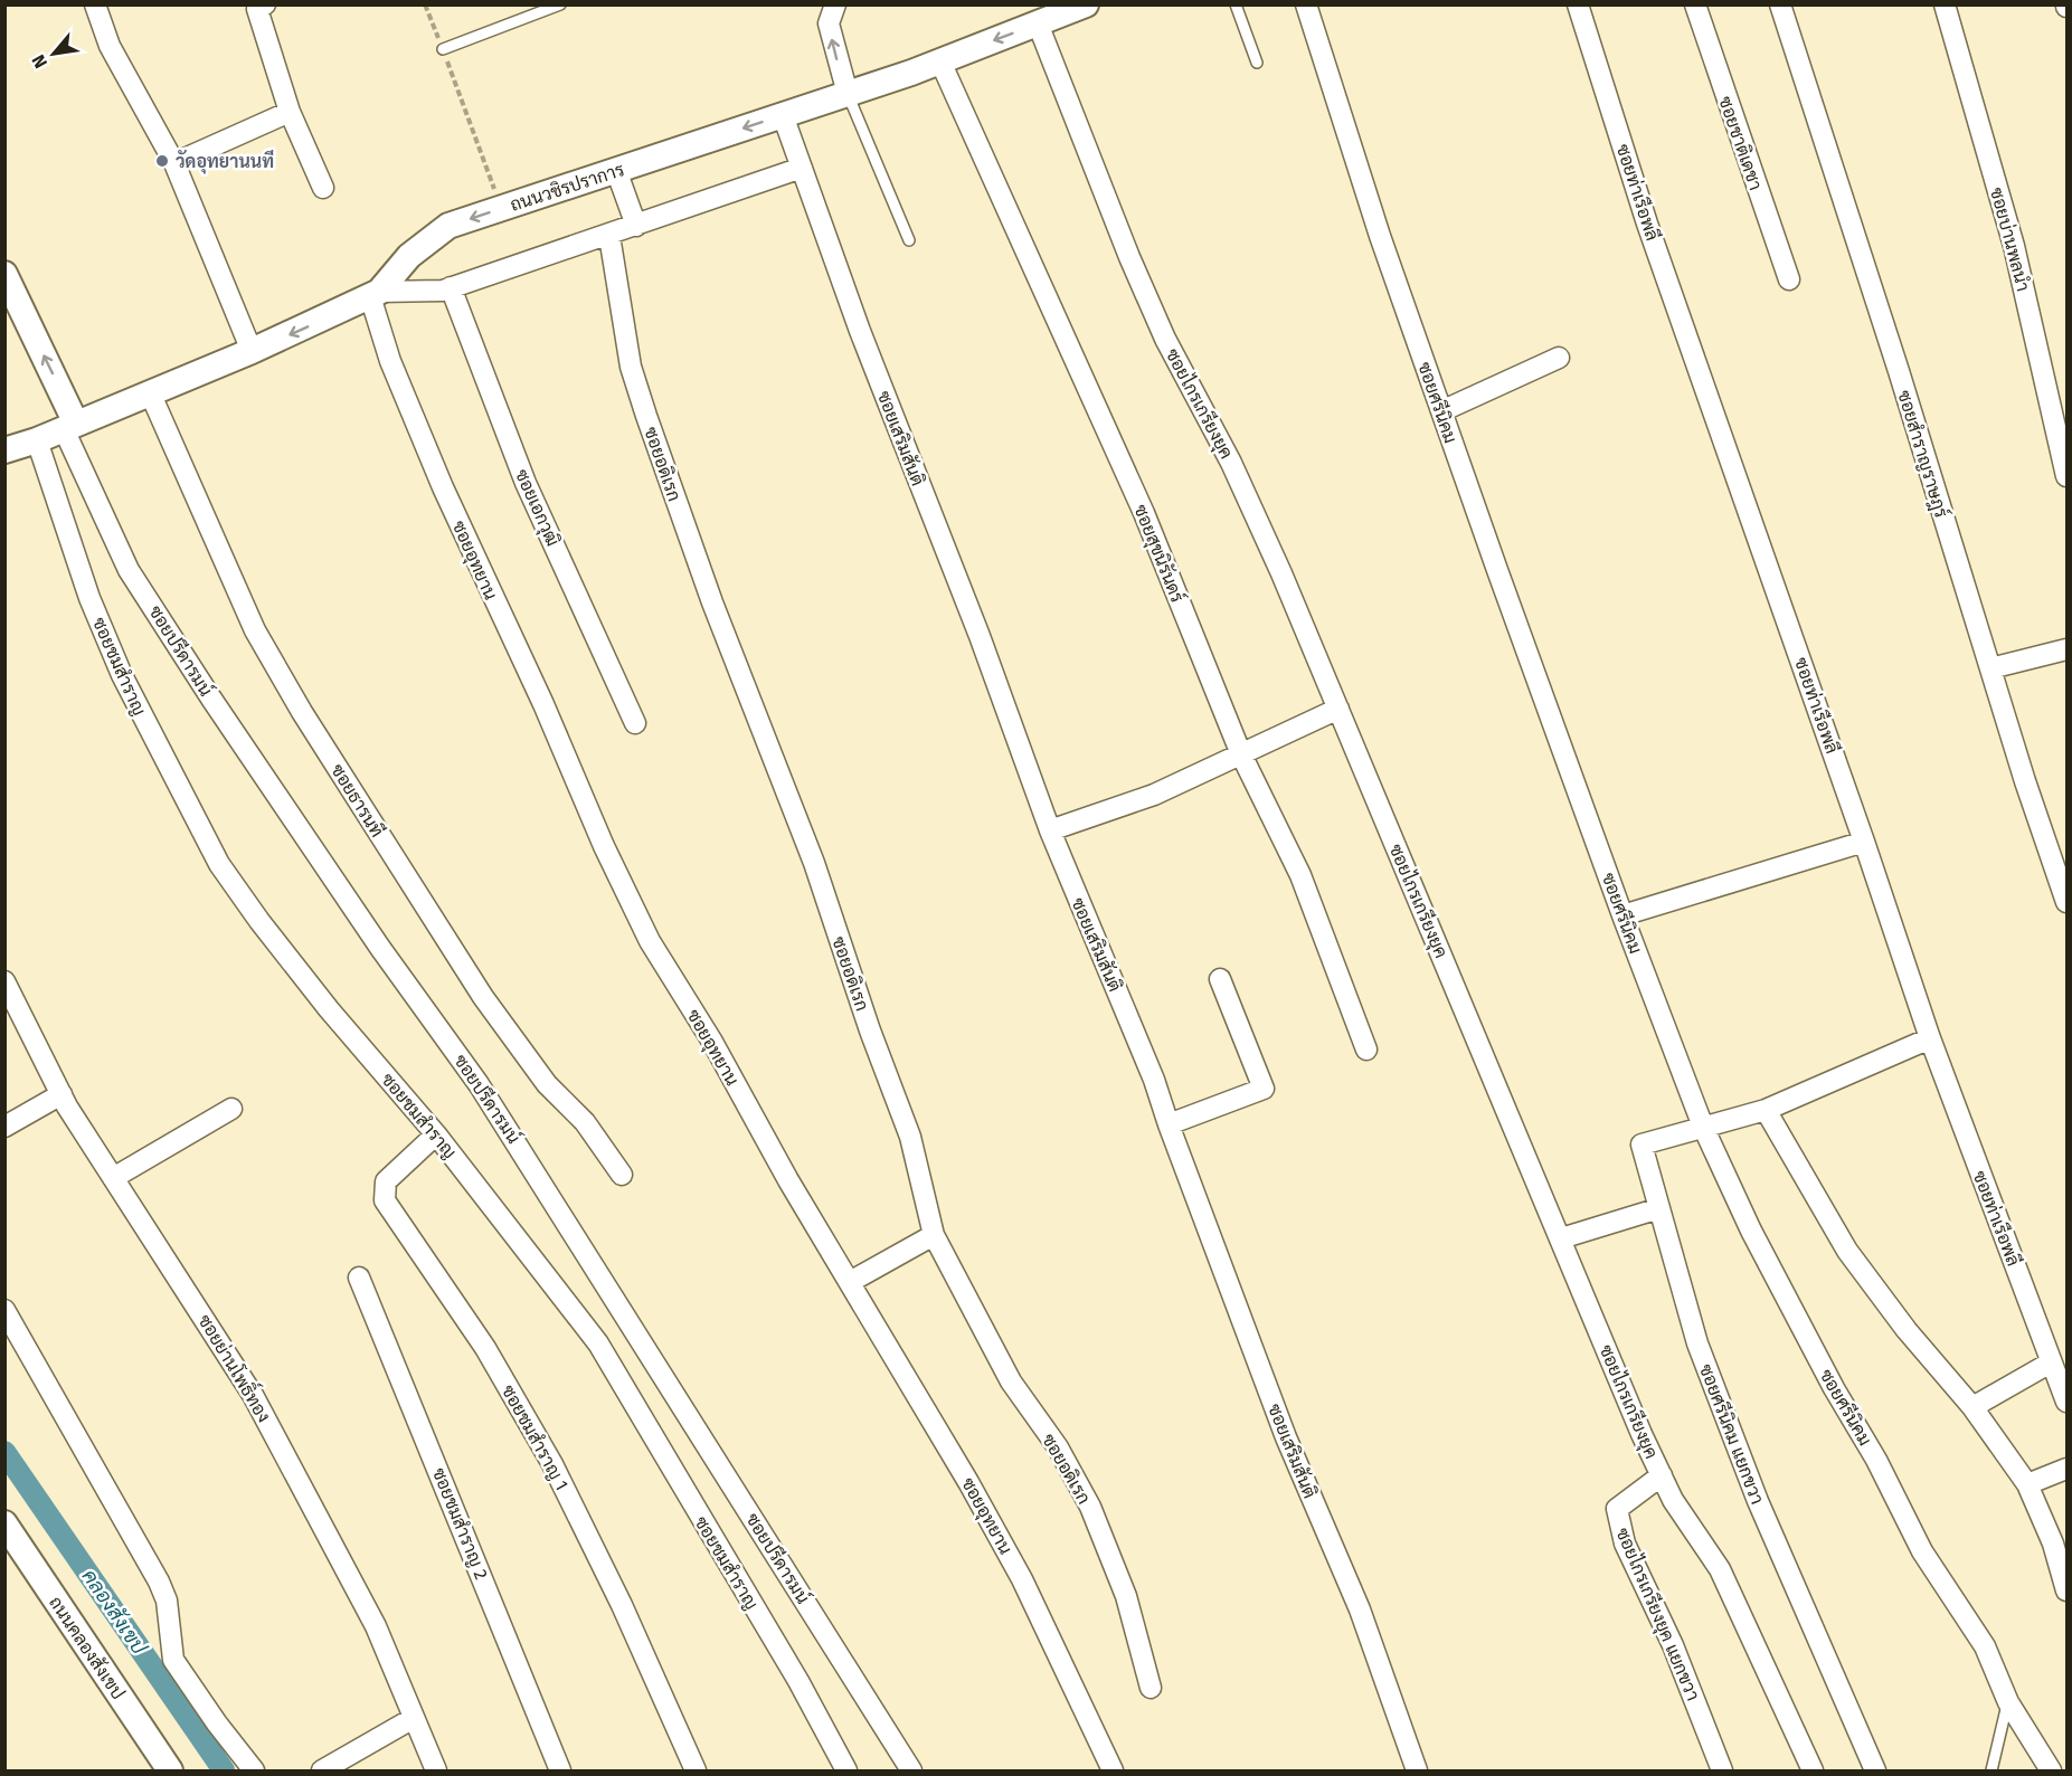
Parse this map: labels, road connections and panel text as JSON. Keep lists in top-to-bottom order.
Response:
{
  "streets": {
    "street": [
      "ซอยชาติเดชา",
      "ถนนวชิรปราการ",
      "ซอยท่าเรือพลี",
      "ซอยบ่านพลนำ",
      "ซอยศรีนิคม",
      "ซอยไกรเกรียงยุค",
      "ซอยเสริมสันติ",
      "ซอยสำราญราษฎร์",
      "ซอยอดิเรก",
      "ซอยเอกวุฒิ",
      "ซอยสุขนิรันดร์",
      "ซอยอุทยาน",
      "ซอยปรีดารมน์",
      "ซอยชมสำราญ",
      "ซอยธารนที",
      "ซอยย่านโพธิ์ทอง",
      "ซอยศรีนิคม แยกขวา",
      "ซอยชมสำราญ 1",
      "ซอยชมสำราญ 2",
      "ซอยไกรเกรียงยุค แยกขวา",
      "ถนนคลองสังเขป"
    ]
  },
  "crossings": [
    ["ถนนวชิรปราการ", "ซอยไกรเกรียงยุค"],
    ["ถนนวชิรปราการ", "ซอยเสริมสันติ"],
    ["ถนนวชิรปราการ", "ซอยสุขนิรันดร์"],
    ["ถนนวชิรปราการ", "ซอยอุทยาน"],
    ["ถนนวชิรปราการ", "ซอยปรีดารมน์"],
    ["ถนนวชิรปราการ", "ซอยชมสำราญ"],
    ["ถนนวชิรปราการ", "ซอยธารนที"],
    ["ซอยศรีนิคม", "ซอยศรีนิคม แยกขวา"],
    ["ซอยไกรเกรียงยุค", "ซอยไกรเกรียงยุค แยกขวา"],
    ["ซอยชมสำราญ", "ซอยชมสำราญ 1"]
  ],
  "water": ["คลองสังเขป"],
  "places": ["วัดอุทยานนที"],
  "north": "bottom left"
}
